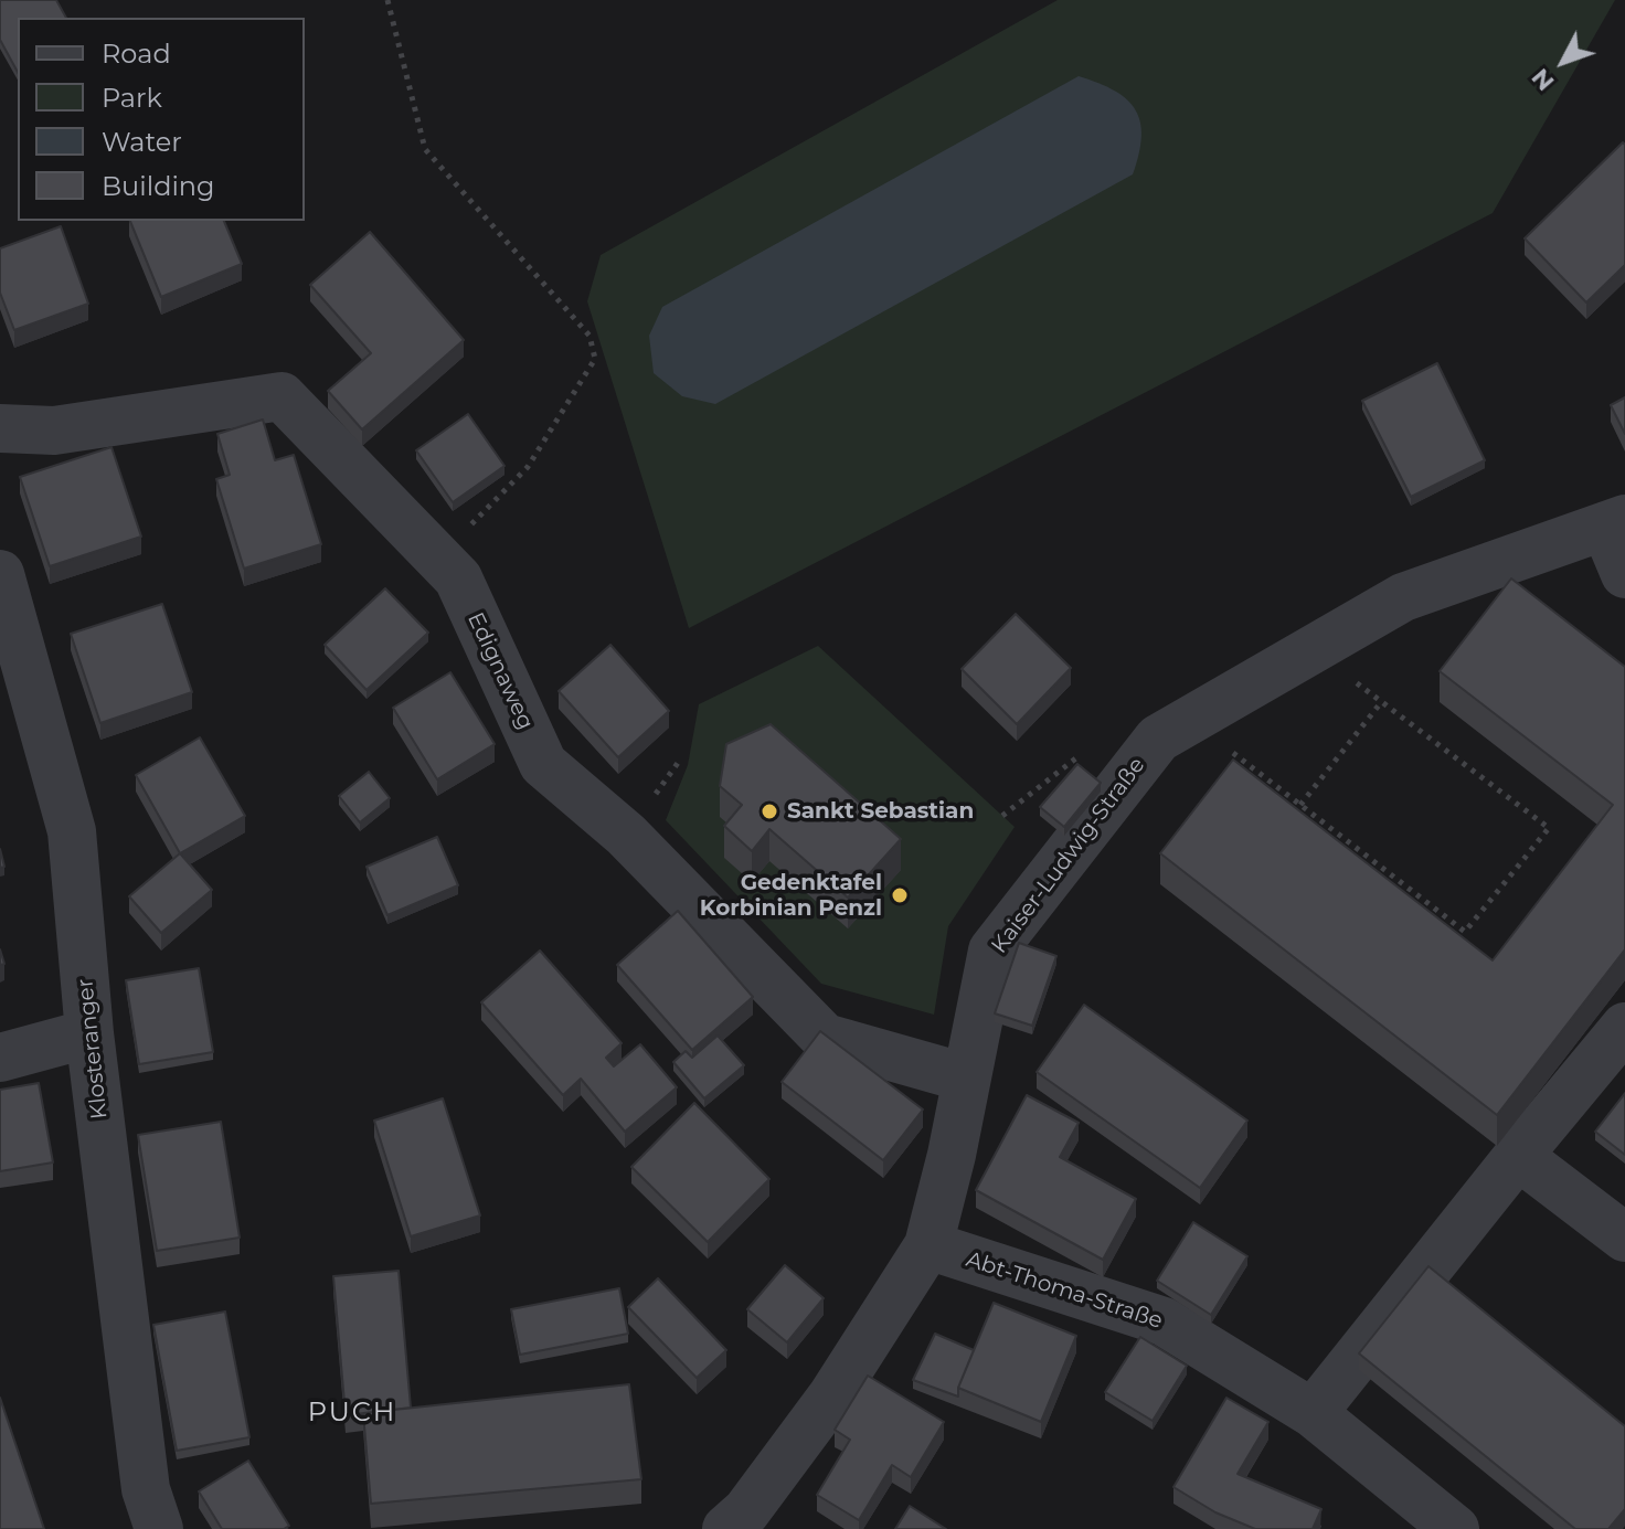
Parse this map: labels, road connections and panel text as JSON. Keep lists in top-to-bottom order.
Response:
{
  "streets": {
    "street": [
      "Edignaweg",
      "Kaiser-Ludwig-Straße",
      "Klosteranger",
      "Abt-Thoma-Straße"
    ]
  },
  "crossings": [
    ["Edignaweg", "Kaiser-Ludwig-Straße"],
    ["Kaiser-Ludwig-Straße", "Abt-Thoma-Straße"]
  ],
  "districts": ["PUCH"],
  "places": ["Sankt Sebastian", "Gedenktafel Korbinian Penzl"],
  "legend": [
    "Road",
    "Park",
    "Water",
    "Building"
  ],
  "north": "bottom left"
}
